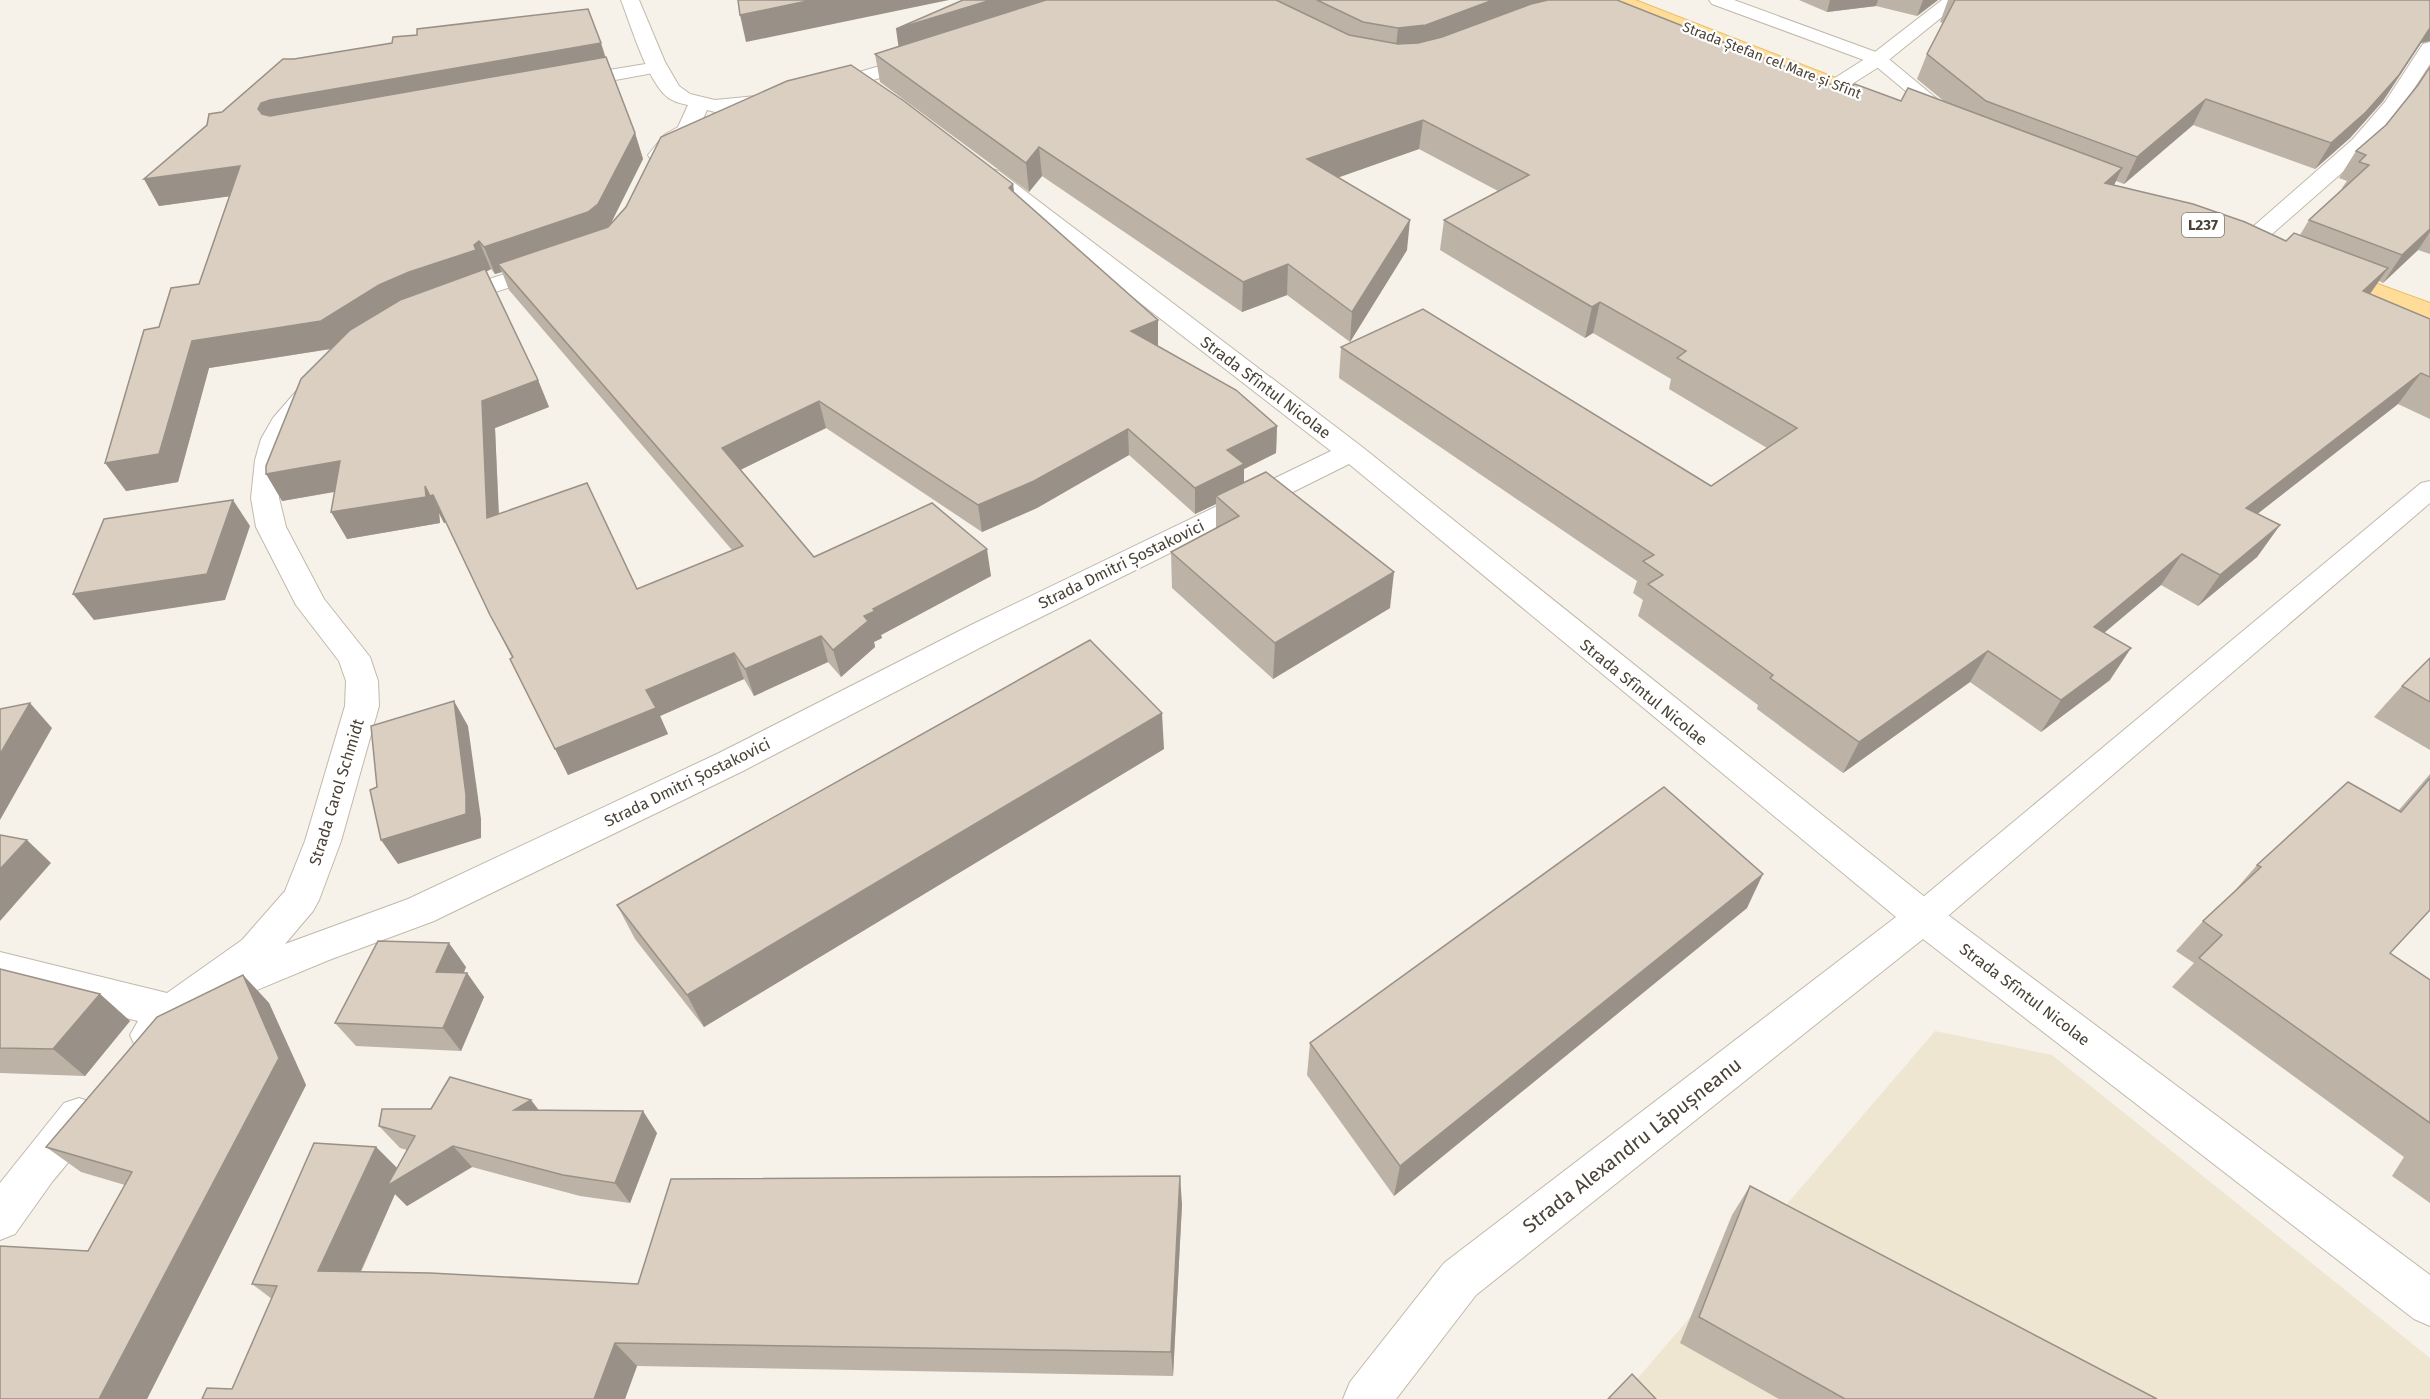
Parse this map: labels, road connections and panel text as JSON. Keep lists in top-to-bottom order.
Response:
{
  "streets": {
    "main road": ["Strada Ștefan cel Mare și Sfînt", "L237"],
    "street": [
      "Strada Sfîntul Nicolae",
      "Strada Dmitri Șostakovici",
      "Strada Carol Schmidt",
      "Strada Alexandru Lăpușneanu"
    ]
  },
  "crossings": [
    ["Strada Sfîntul Nicolae", "Strada Dmitri Șostakovici"],
    ["Strada Sfîntul Nicolae", "Strada Alexandru Lăpușneanu"],
    ["Strada Dmitri Șostakovici", "Strada Carol Schmidt"]
  ]
}
